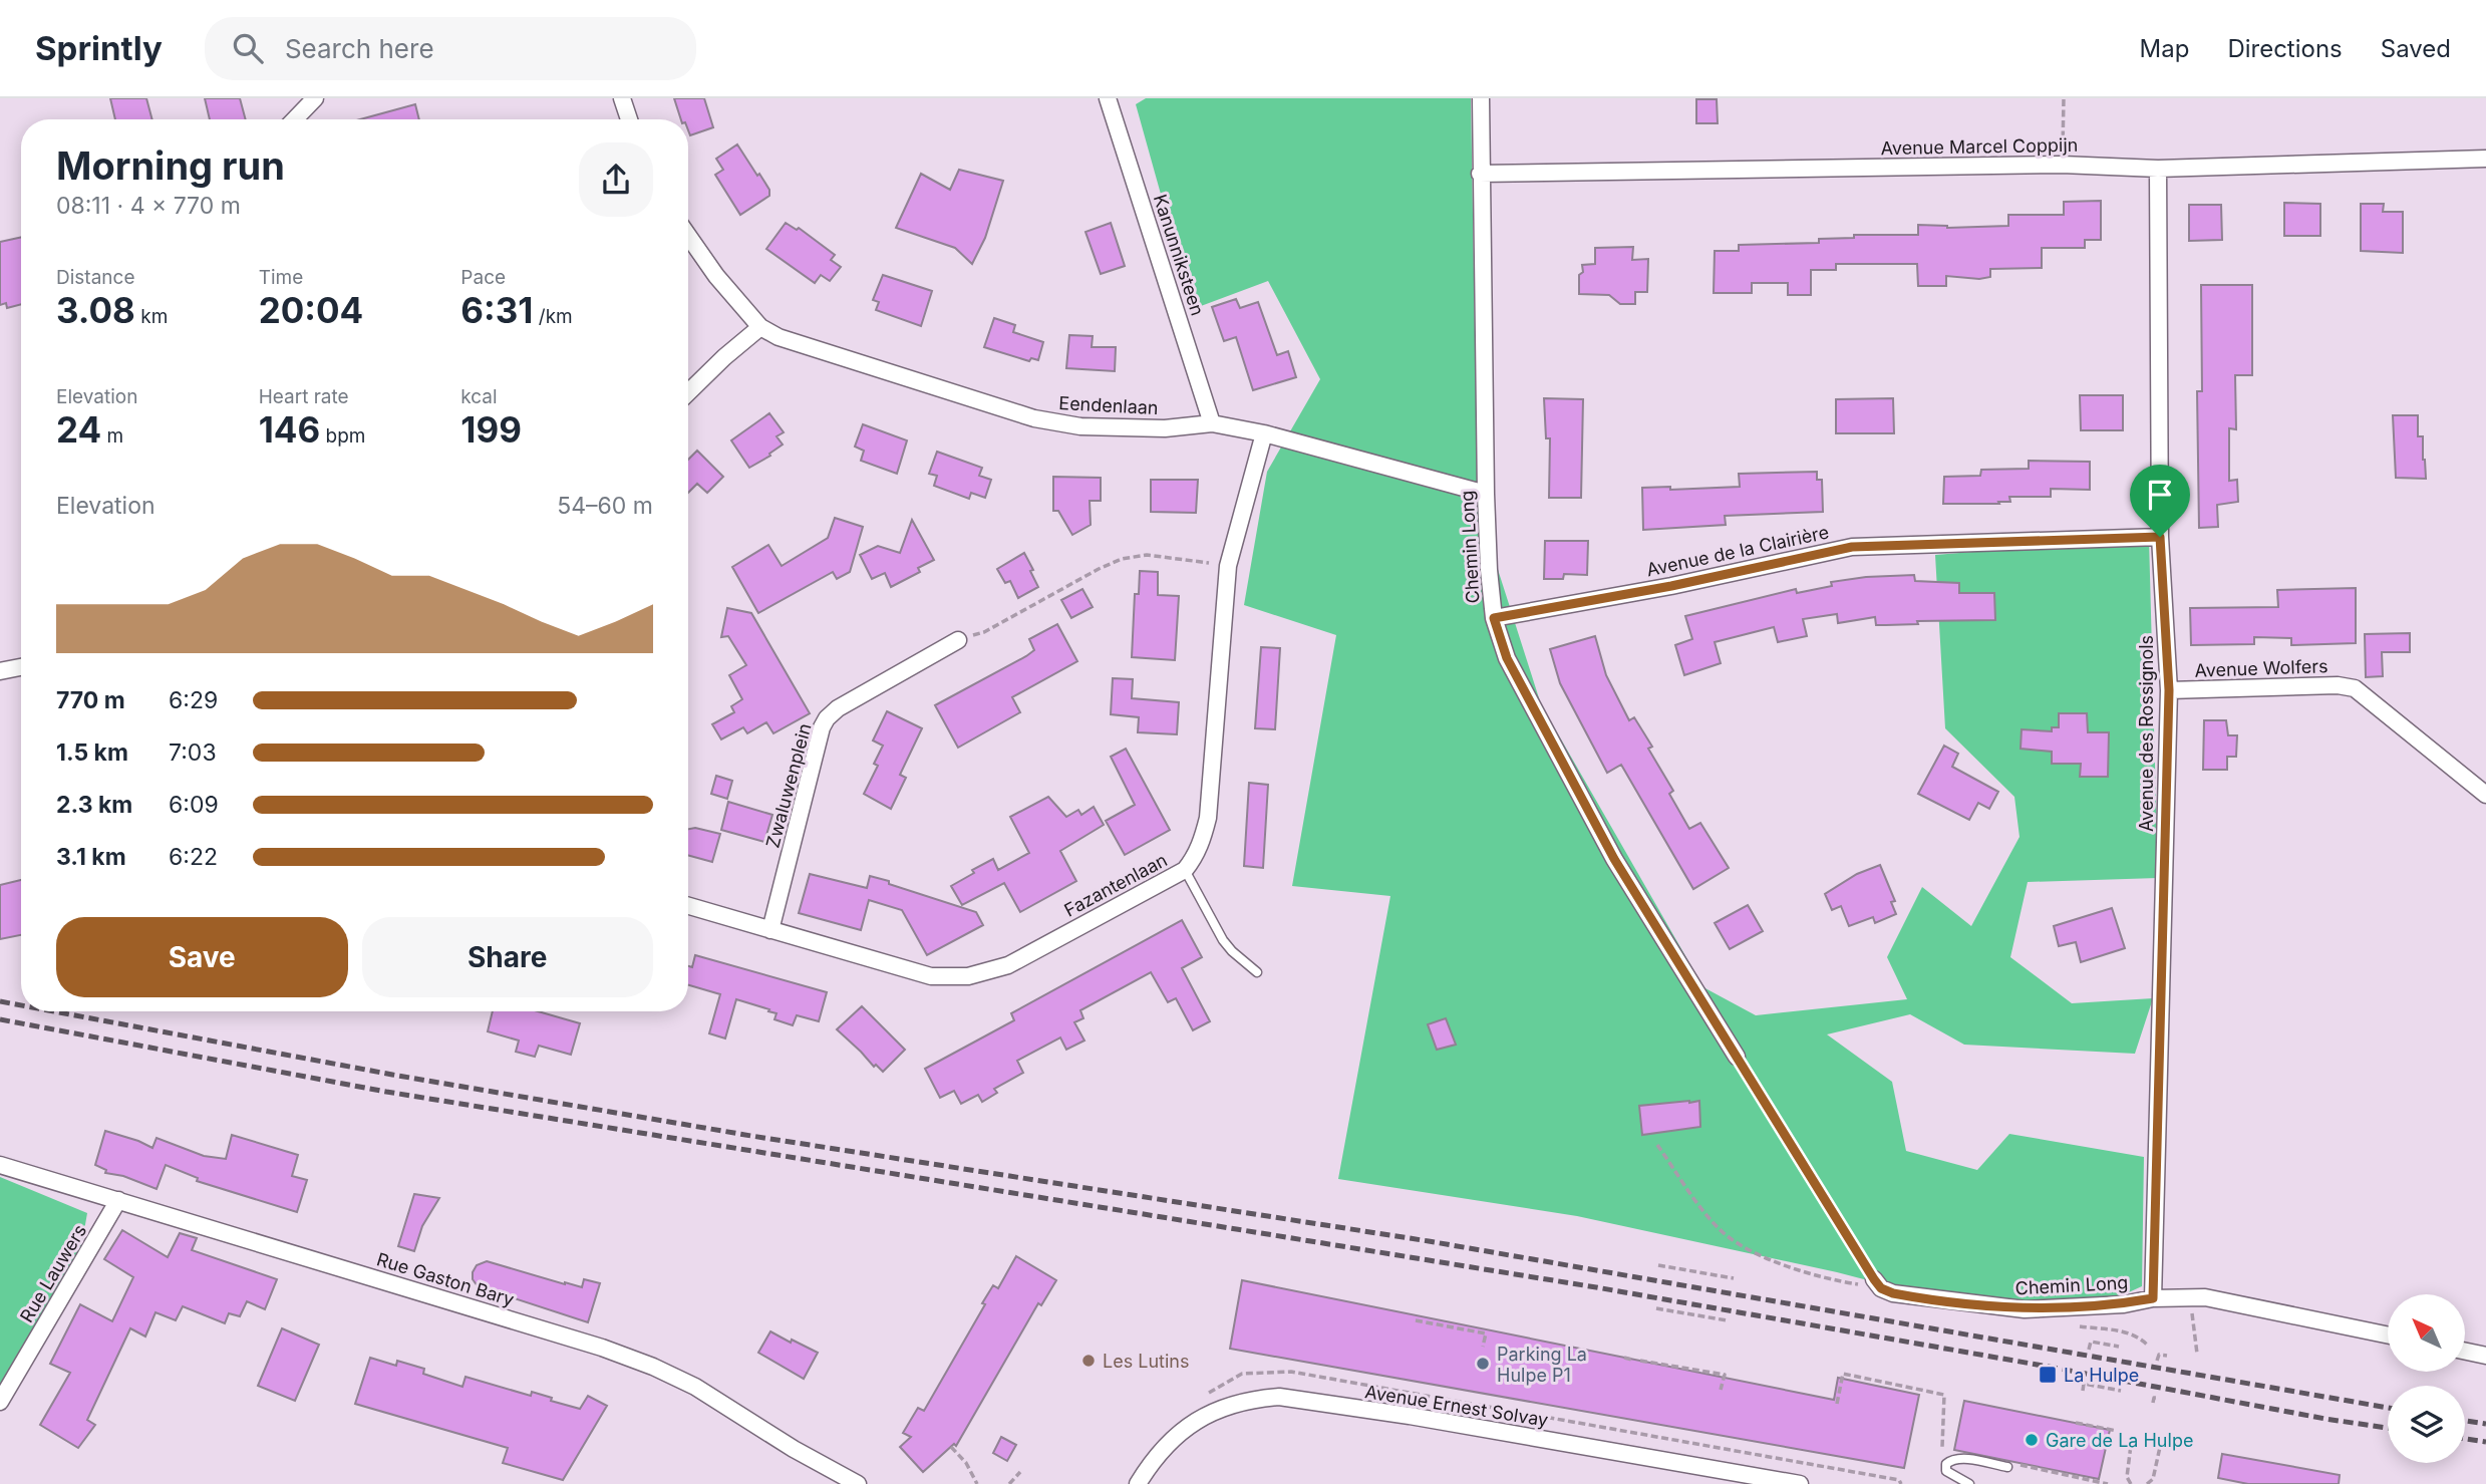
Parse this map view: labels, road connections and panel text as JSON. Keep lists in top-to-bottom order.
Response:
{
  "streets": {
    "street": [
      "Avenue Marcel Coppijn",
      "Kanunniksteen",
      "Eendenlaan",
      "Chemin Long",
      "Avenue de la Clairière",
      "Avenue Wolfers",
      "Avenue des Rossignols",
      "Zwaluwenplein",
      "Fazantenlaan",
      "Rue Lauwers",
      "Rue Gaston Bary",
      "Avenue Ernest Solvay"
    ]
  },
  "crossings": [
    ["Avenue Marcel Coppijn", "Chemin Long"],
    ["Avenue Marcel Coppijn", "Avenue des Rossignols"],
    ["Kanunniksteen", "Eendenlaan"],
    ["Eendenlaan", "Chemin Long"],
    ["Eendenlaan", "Fazantenlaan"],
    ["Chemin Long", "Avenue de la Clairière"],
    ["Chemin Long", "Avenue des Rossignols"],
    ["Avenue de la Clairière", "Avenue des Rossignols"],
    ["Avenue Wolfers", "Avenue des Rossignols"],
    ["Zwaluwenplein", "Fazantenlaan"],
    ["Rue Lauwers", "Rue Gaston Bary"]
  ],
  "places": {
    "other": ["Les Lutins", "Parking La Hulpe P1", "Gare de La Hulpe"],
    "transit": ["La Hulpe"]
  },
  "north": "top left",
  "page": {
    "header": "Sprintly",
    "search": "Search here",
    "nav": ["Map", "Directions", "Saved"],
    "heading": ["Morning run", "08:11 · 4 × 770 m"],
    "stats": [
      ["Distance", "3.08 km"],
      ["Time", "20:04"],
      ["Pace", "6:31 /km"],
      ["Elevation", "24 m"],
      ["Heart rate", "146 bpm"],
      ["kcal", "199"]
    ],
    "chart": ["Elevation", "54–60 m"],
    "list": [
      {
        "name": "770 m",
        "note": "6:29"
      },
      {
        "name": "1.5 km",
        "note": "7:03"
      },
      {
        "name": "2.3 km",
        "note": "6:09"
      },
      {
        "name": "3.1 km",
        "note": "6:22"
      }
    ],
    "buttons": ["Save", "Share"]
  }
}
